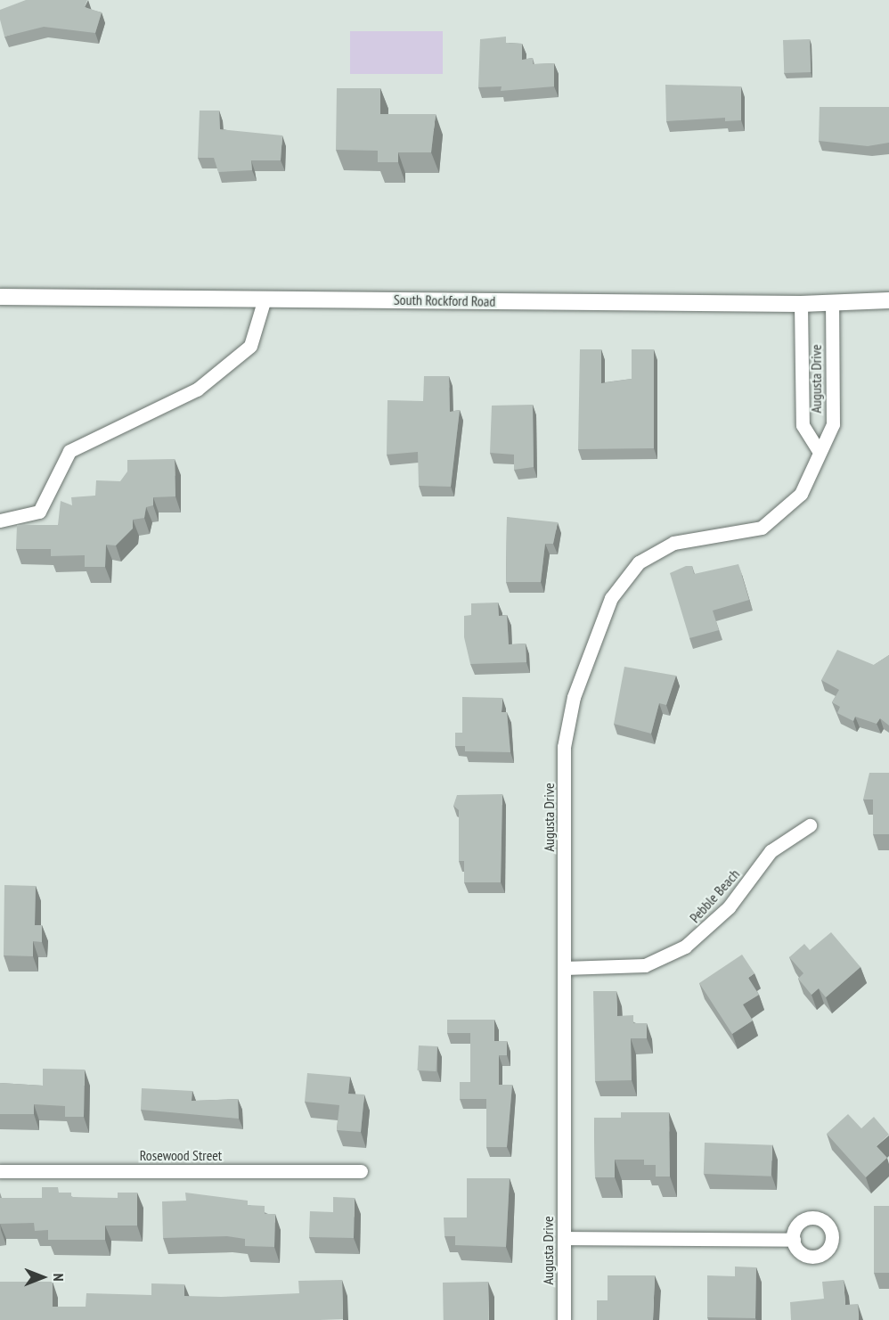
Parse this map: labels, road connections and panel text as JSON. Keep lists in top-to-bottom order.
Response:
{
  "streets": {
    "street": [
      "South Rockford Road",
      "Augusta Drive",
      "Pebble Beach",
      "Rosewood Street"
    ]
  },
  "crossings": [
    ["South Rockford Road", "Augusta Drive"],
    ["Augusta Drive", "Pebble Beach"]
  ],
  "north": "right"
}
